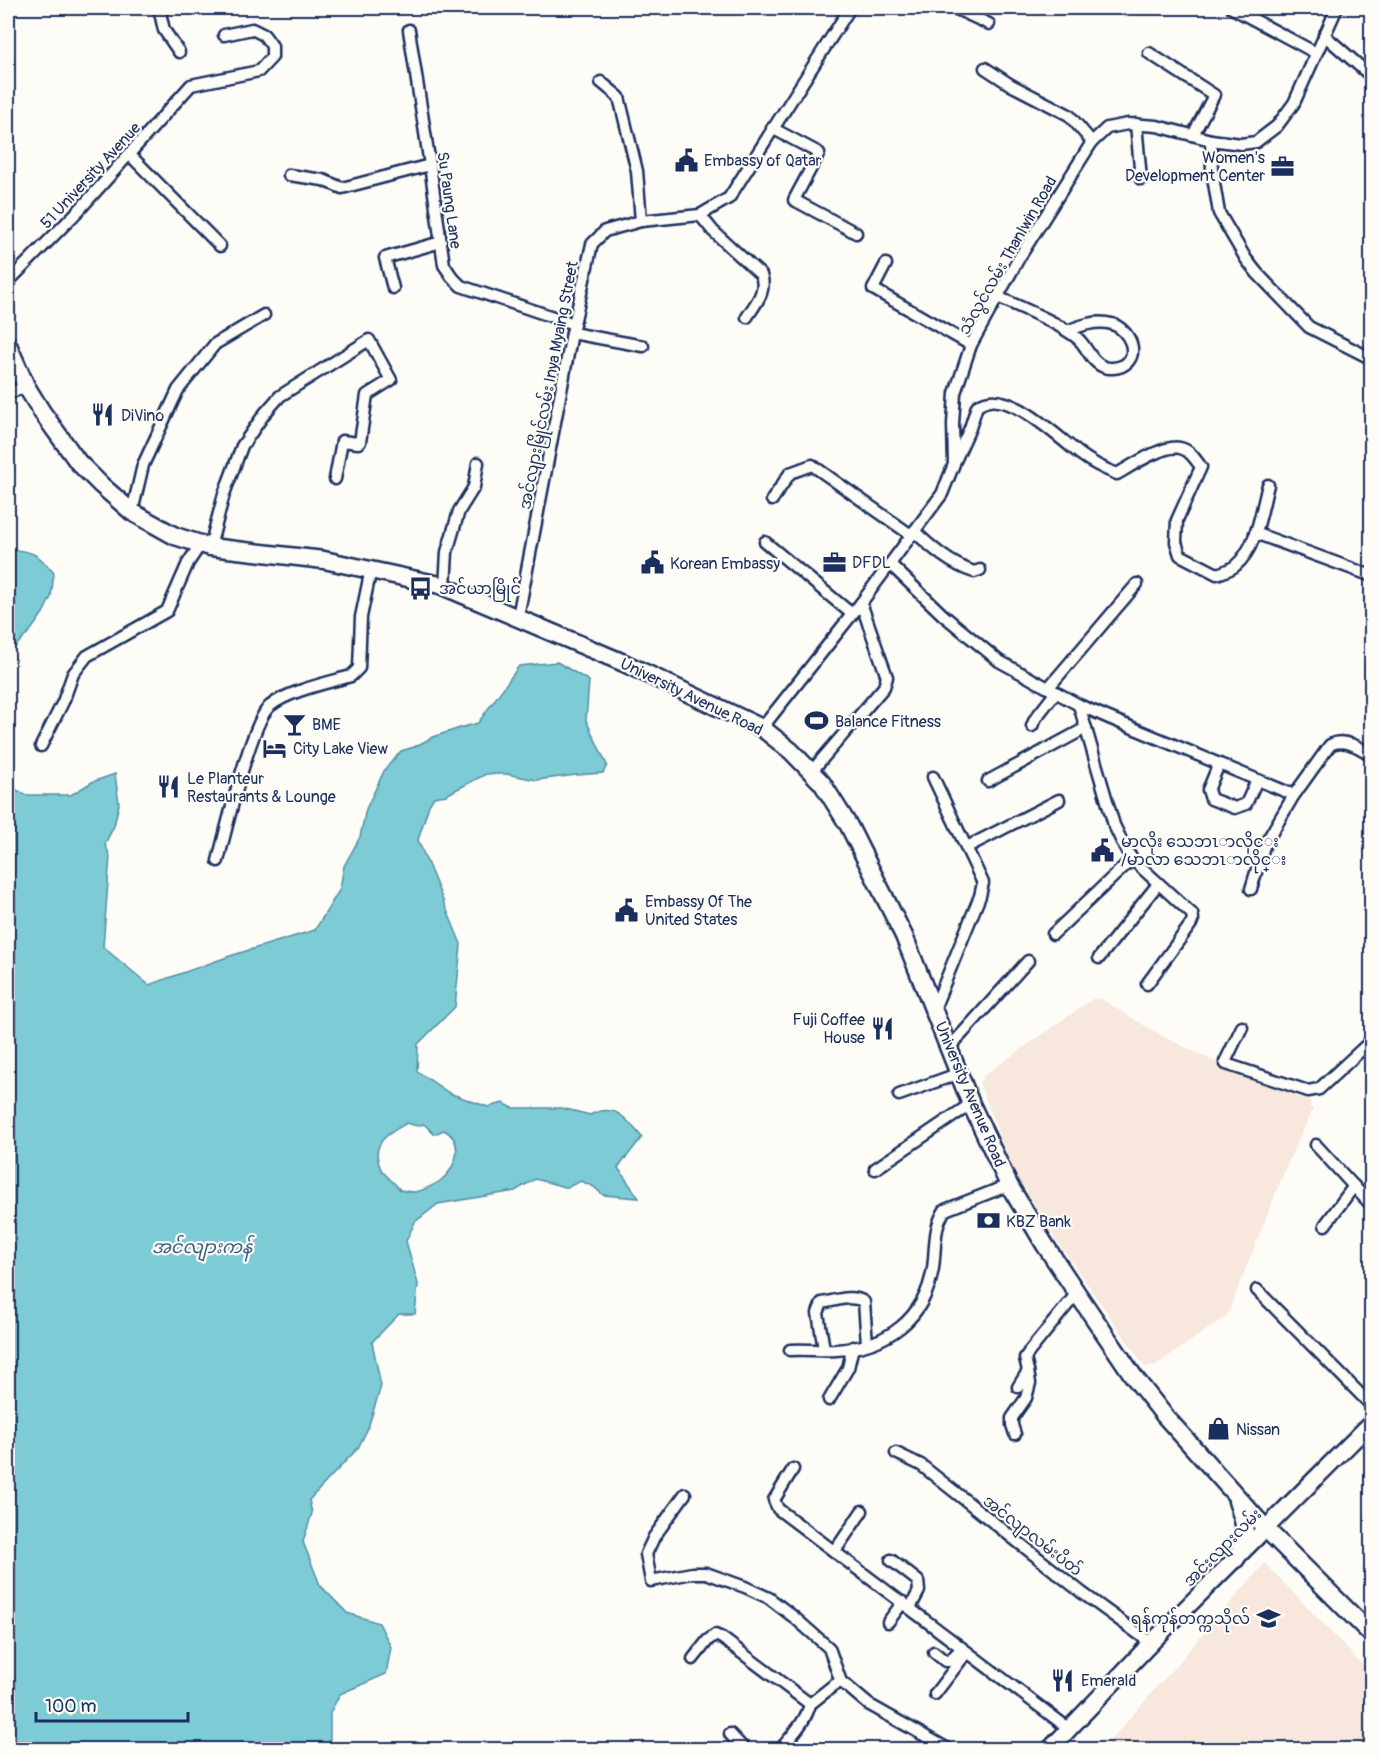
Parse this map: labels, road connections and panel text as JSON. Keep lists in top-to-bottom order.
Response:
{
  "streets": {
    "main road": ["University Avenue Road", "အင်းလျားလမ်း"],
    "street": [
      "51 University Avenue",
      "Su Paung Lane",
      "သံလွင်လမ်း Thanlwin Road",
      "အင်လျားမြိုင်လမ်း Inya Myaing Street",
      "အင်လျာလမ်းပိတ်"
    ]
  },
  "crossings": [
    ["Su Paung Lane", "အင်လျားမြိုင်လမ်း Inya Myaing Street"],
    ["သံလွင်လမ်း Thanlwin Road", "University Avenue Road"],
    ["အင်လျားမြိုင်လမ်း Inya Myaing Street", "University Avenue Road"],
    ["University Avenue Road", "အင်းလျားလမ်း"],
    ["အင်လျာလမ်းပိတ်", "အင်းလျားလမ်း"]
  ],
  "water": ["အင်လျားကန်"],
  "places": {
    "public building": [
      "Embassy of Qatar",
      "Korean Embassy",
      "မာလိုး သေဘၤာလိုင္း /မာလာ သေဘၤာလိုင္း",
      "Embassy Of The United States"
    ],
    "office": ["Women's Development Center", "DFDL"],
    "restaurant": [
      "DiVino",
      "Le Planteur Restaurants & Lounge",
      "Fuji Coffee House",
      "Emerald"
    ],
    "bus stop": ["အင်ယာမြိုင်"],
    "sports": ["Balance Fitness"],
    "bar": ["BME"],
    "hotel": ["City Lake View"],
    "bank": ["KBZ Bank"],
    "shop": ["Nissan"],
    "school or university": ["ရန်ကုန်တက္ကသိုလ်"]
  },
  "scale_bar": "100 m"
}
